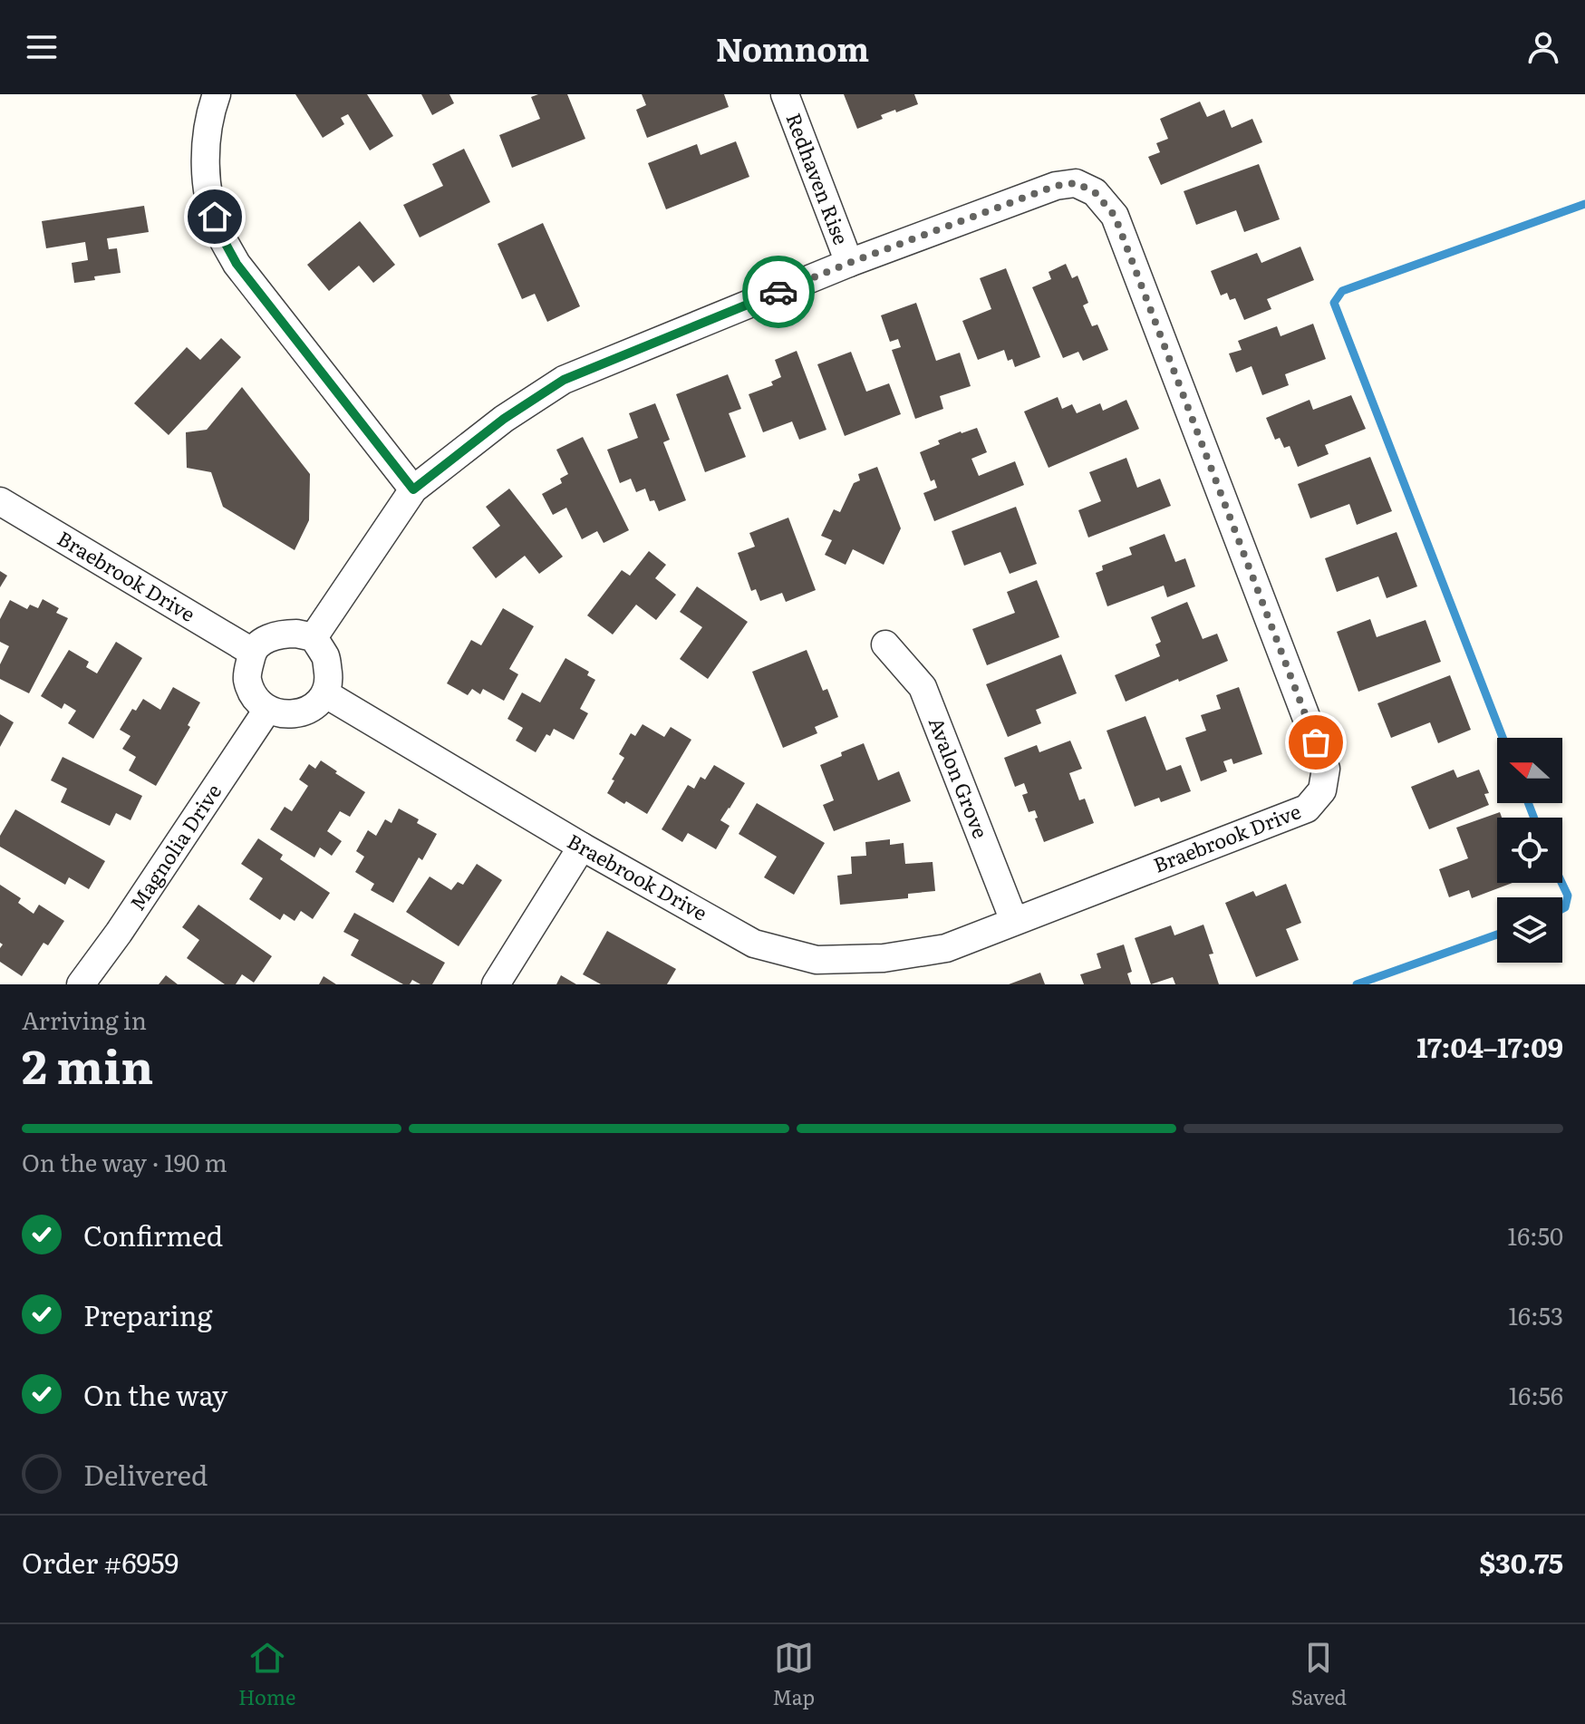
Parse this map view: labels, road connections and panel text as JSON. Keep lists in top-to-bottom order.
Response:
{
  "streets": {
    "street": [
      "Redhaven Rise",
      "Braebrook Drive",
      "Avalon Grove",
      "Magnolia Drive"
    ]
  },
  "crossings": [
    ["Redhaven Rise", "Braebrook Drive"],
    ["Braebrook Drive", "Avalon Grove"],
    ["Braebrook Drive", "Magnolia Drive"]
  ],
  "north": "left",
  "page": {
    "header": "Nomnom",
    "heading": ["2 min", "Arriving in", "17:04–17:09"],
    "panel": ["Order #6959", "$30.75"],
    "bar": "On the way · 190 m",
    "list": [
      ["Confirmed", "16:50"],
      ["Preparing", "16:53"],
      ["On the way", "16:56"],
      "Delivered"
    ],
    "tabs": ["Home", "Map", "Saved"]
  }
}
